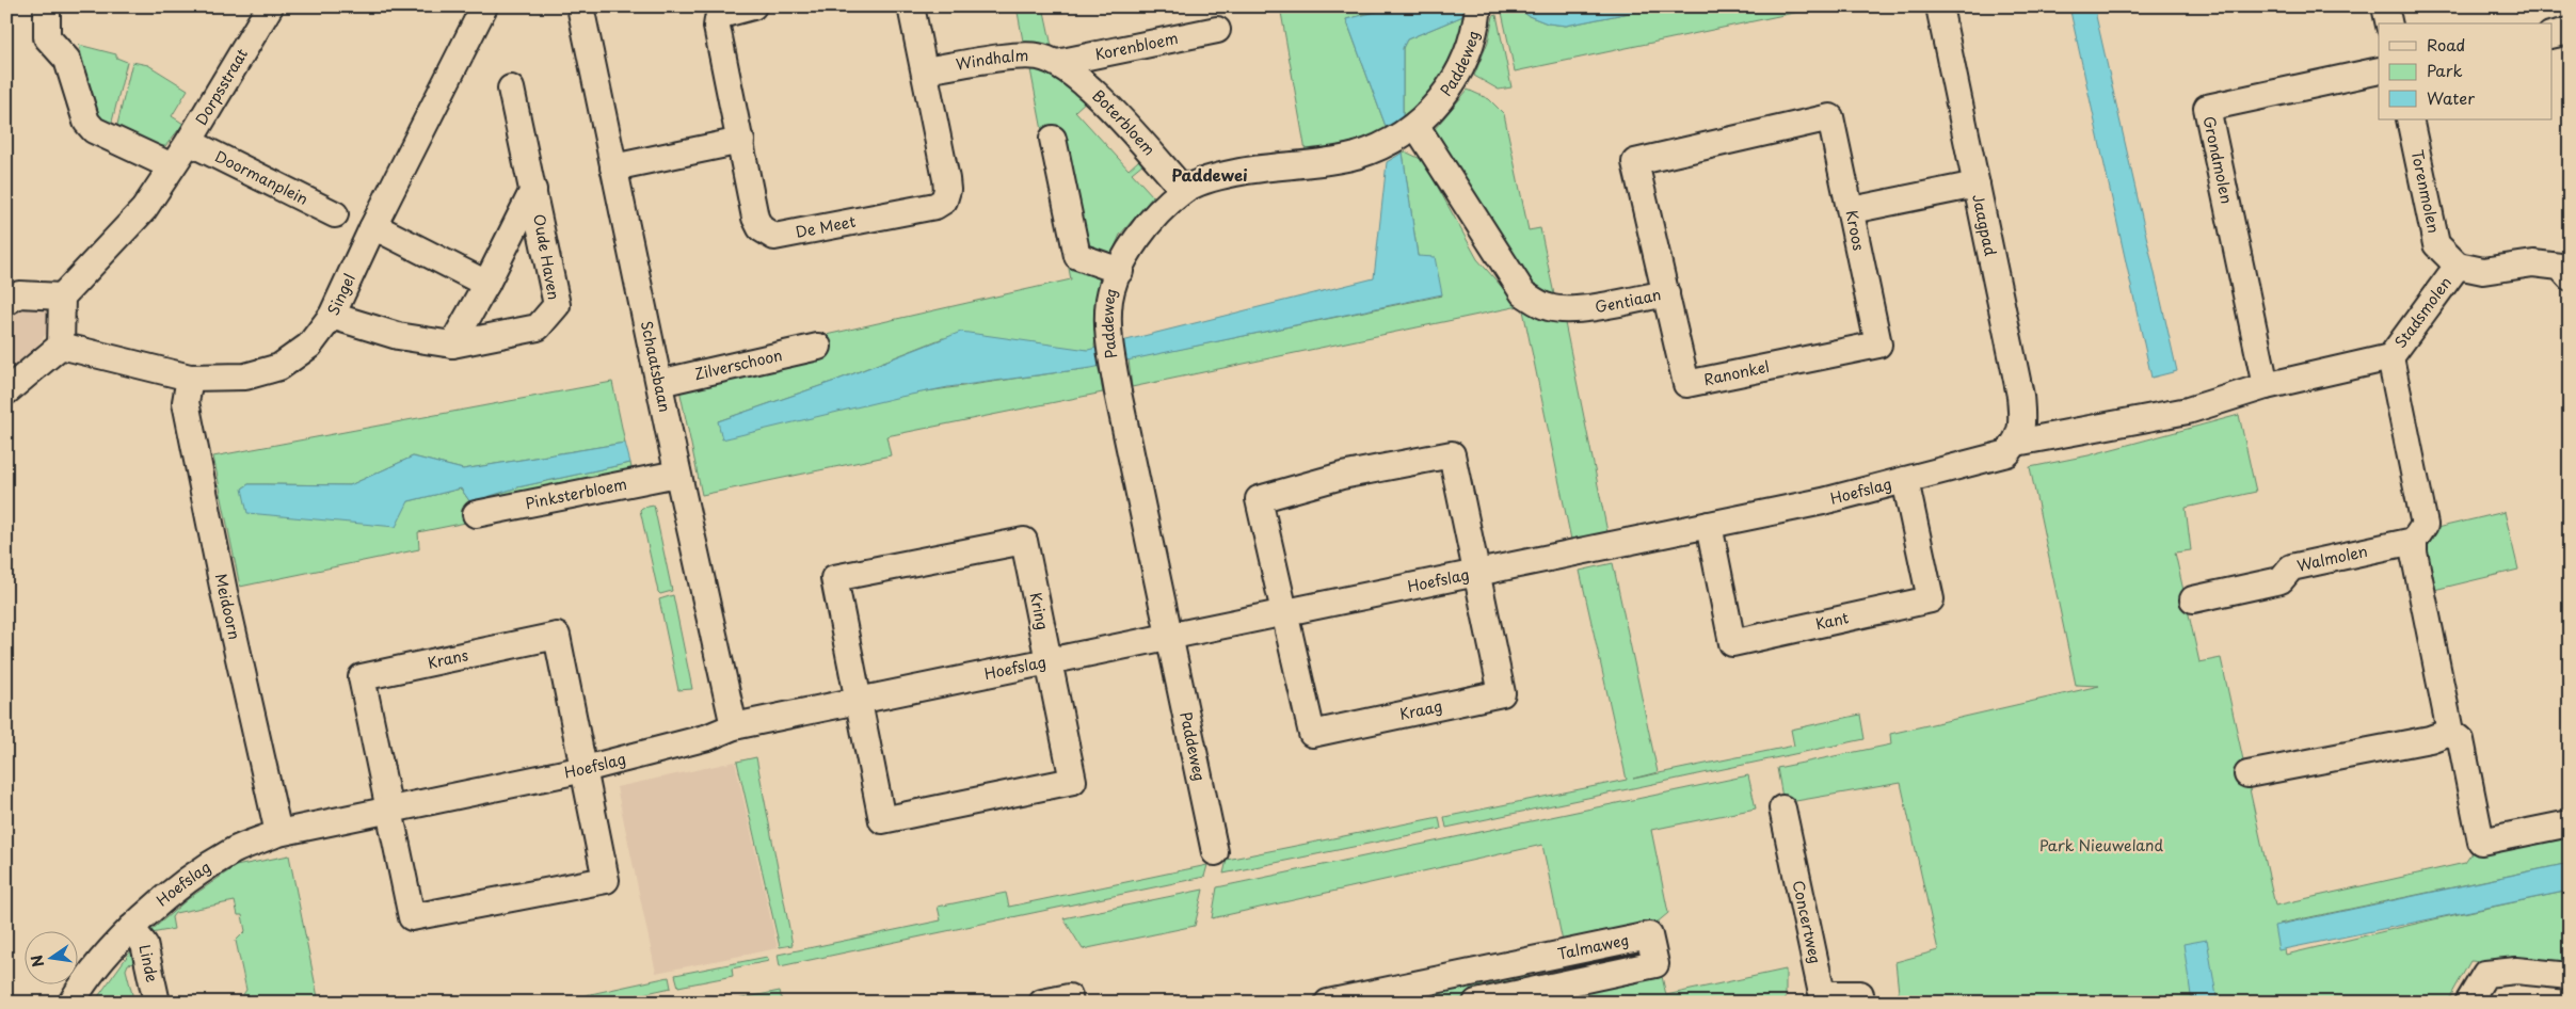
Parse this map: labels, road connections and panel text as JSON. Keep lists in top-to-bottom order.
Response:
{
  "streets": {
    "street": [
      "Korenbloem",
      "Windhalm",
      "Paddeweg",
      "Dorpsstraat",
      "Boterbloem",
      "Grondmolen",
      "Doormanplein",
      "Torenmolen",
      "Jaagpad",
      "De Meet",
      "Kroos",
      "Oude Haven",
      "Singel",
      "Gentiaan",
      "Stadsmolen",
      "Zilverschoon",
      "Schaatsbaan",
      "Ranonkel",
      "Hoefslag",
      "Pinksterbloem",
      "Walmolen",
      "Meidoorn",
      "Kring",
      "Kant",
      "Krans",
      "Kraag",
      "Concertweg",
      "Talmaweg",
      "Linde"
    ]
  },
  "crossings": [
    ["Korenbloem", "Windhalm"],
    ["Korenbloem", "Boterbloem"],
    ["Windhalm", "Boterbloem"],
    ["Windhalm", "De Meet"],
    ["Paddeweg", "Boterbloem"],
    ["Paddeweg", "Gentiaan"],
    ["Paddeweg", "Hoefslag"],
    ["Dorpsstraat", "Doormanplein"],
    ["Torenmolen", "Stadsmolen"],
    ["Jaagpad", "Hoefslag"],
    ["Kroos", "Gentiaan"],
    ["Kroos", "Ranonkel"],
    ["Oude Haven", "Singel"],
    ["Singel", "Meidoorn"],
    ["Gentiaan", "Ranonkel"],
    ["Zilverschoon", "Schaatsbaan"],
    ["Schaatsbaan", "Hoefslag"],
    ["Schaatsbaan", "Pinksterbloem"],
    ["Hoefslag", "Meidoorn"],
    ["Hoefslag", "Kring"],
    ["Hoefslag", "Kant"],
    ["Hoefslag", "Krans"],
    ["Hoefslag", "Kraag"],
    ["Hoefslag", "Linde"]
  ],
  "districts": ["Paddewei"],
  "parks": ["Park Nieuweland"],
  "legend": ["Road", "Park", "Water"],
  "north": "left"
}
